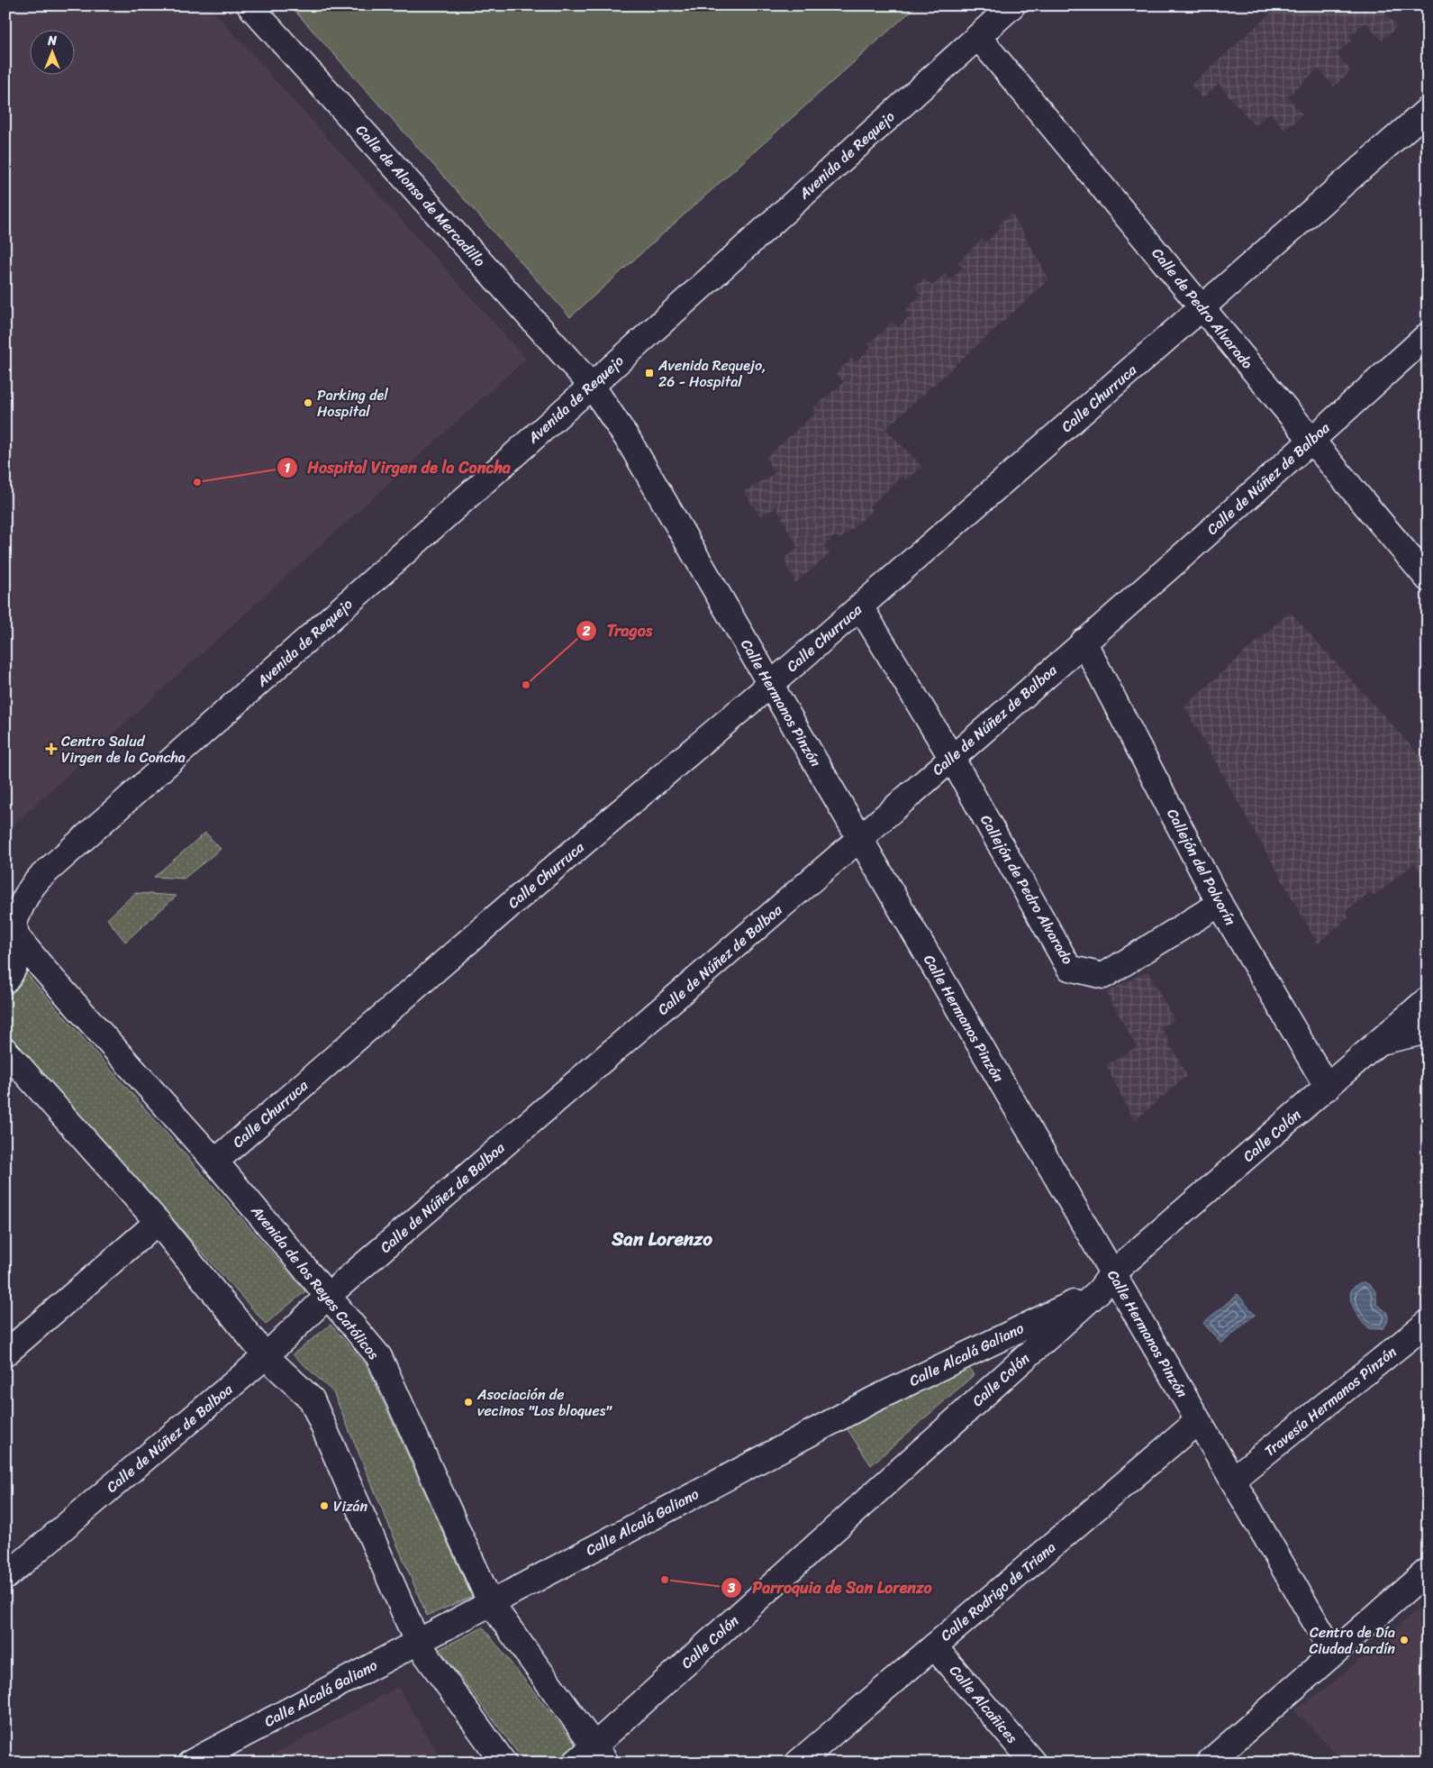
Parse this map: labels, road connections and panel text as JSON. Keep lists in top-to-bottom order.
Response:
{
  "streets": {
    "main road": [
      "Avenida de Requejo",
      "Calle de Alonso de Mercadillo",
      "Calle de Pedro Alvarado",
      "Calle Churruca",
      "Calle de Núñez de Balboa",
      "Calle Hermanos Pinzón",
      "Callejón del Polvorín",
      "Callejón de Pedro Alvarado",
      "Calle Colón",
      "Avenida de los Reyes Católicos",
      "Calle Alcalá Galiano",
      "Travesía Hermanos Pinzón",
      "Calle Rodrigo de Triana",
      "Calle Alcañices"
    ]
  },
  "crossings": [
    ["Avenida de Requejo", "Calle de Alonso de Mercadillo"],
    ["Avenida de Requejo", "Calle de Pedro Alvarado"],
    ["Avenida de Requejo", "Calle Hermanos Pinzón"],
    ["Calle de Alonso de Mercadillo", "Calle Hermanos Pinzón"],
    ["Calle de Pedro Alvarado", "Calle Churruca"],
    ["Calle de Pedro Alvarado", "Calle de Núñez de Balboa"],
    ["Calle Churruca", "Calle Hermanos Pinzón"],
    ["Calle Churruca", "Callejón de Pedro Alvarado"],
    ["Calle Churruca", "Avenida de los Reyes Católicos"],
    ["Calle de Núñez de Balboa", "Calle Hermanos Pinzón"],
    ["Calle de Núñez de Balboa", "Callejón del Polvorín"],
    ["Calle de Núñez de Balboa", "Callejón de Pedro Alvarado"],
    ["Calle de Núñez de Balboa", "Avenida de los Reyes Católicos"],
    ["Calle Hermanos Pinzón", "Calle Colón"],
    ["Calle Hermanos Pinzón", "Calle Alcalá Galiano"],
    ["Calle Hermanos Pinzón", "Travesía Hermanos Pinzón"],
    ["Calle Hermanos Pinzón", "Calle Rodrigo de Triana"],
    ["Callejón del Polvorín", "Callejón de Pedro Alvarado"],
    ["Callejón del Polvorín", "Calle Colón"],
    ["Calle Colón", "Avenida de los Reyes Católicos"],
    ["Calle Colón", "Calle Alcalá Galiano"],
    ["Avenida de los Reyes Católicos", "Calle Alcalá Galiano"],
    ["Calle Rodrigo de Triana", "Calle Alcañices"]
  ],
  "districts": ["San Lorenzo"],
  "places": {
    "transit": ["Avenida Requejo, 26 - Hospital"],
    "other": [
      "Parking del Hospital",
      "Hospital Virgen de la Concha",
      "Tragos",
      "Asociación de vecinos \"Los bloques\"",
      "Vizán",
      "Parroquia de San Lorenzo",
      "Centro de Día Ciudad Jardín"
    ],
    "health": ["Centro Salud Virgen de la Concha"]
  },
  "north": "top"
}
